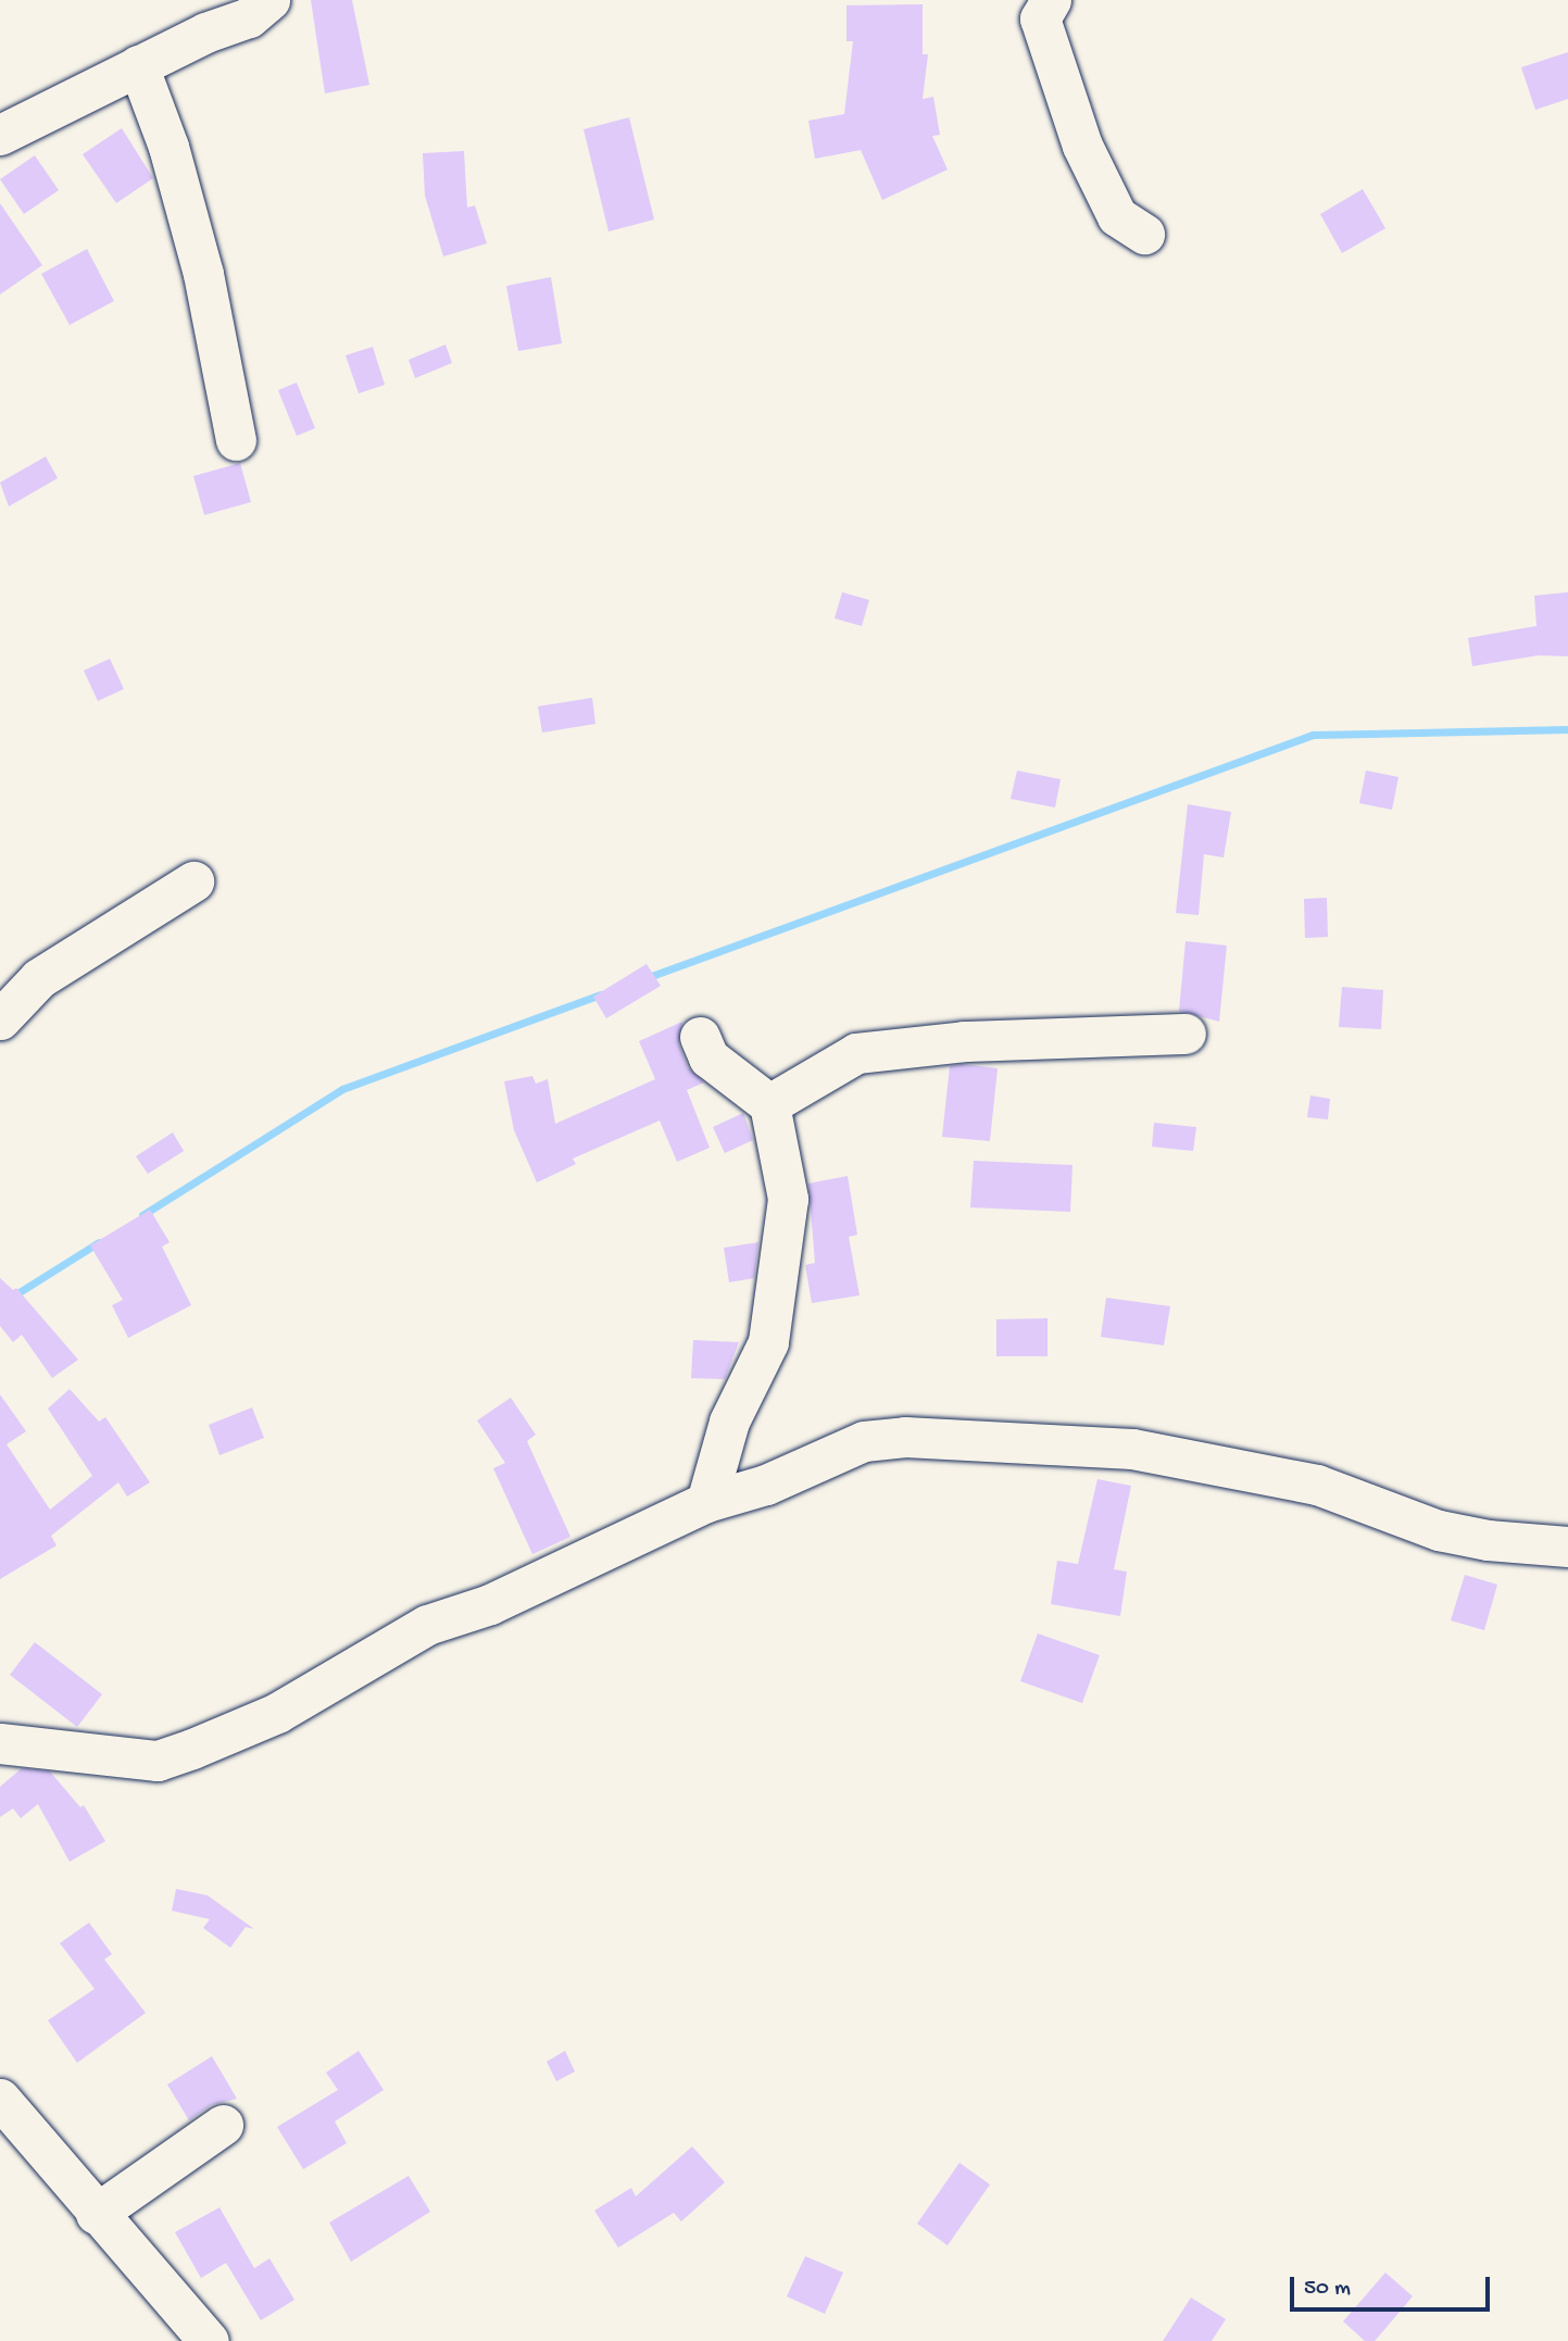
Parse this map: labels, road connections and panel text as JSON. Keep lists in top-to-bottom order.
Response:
{
  "scale_bar": "50 m"
}
